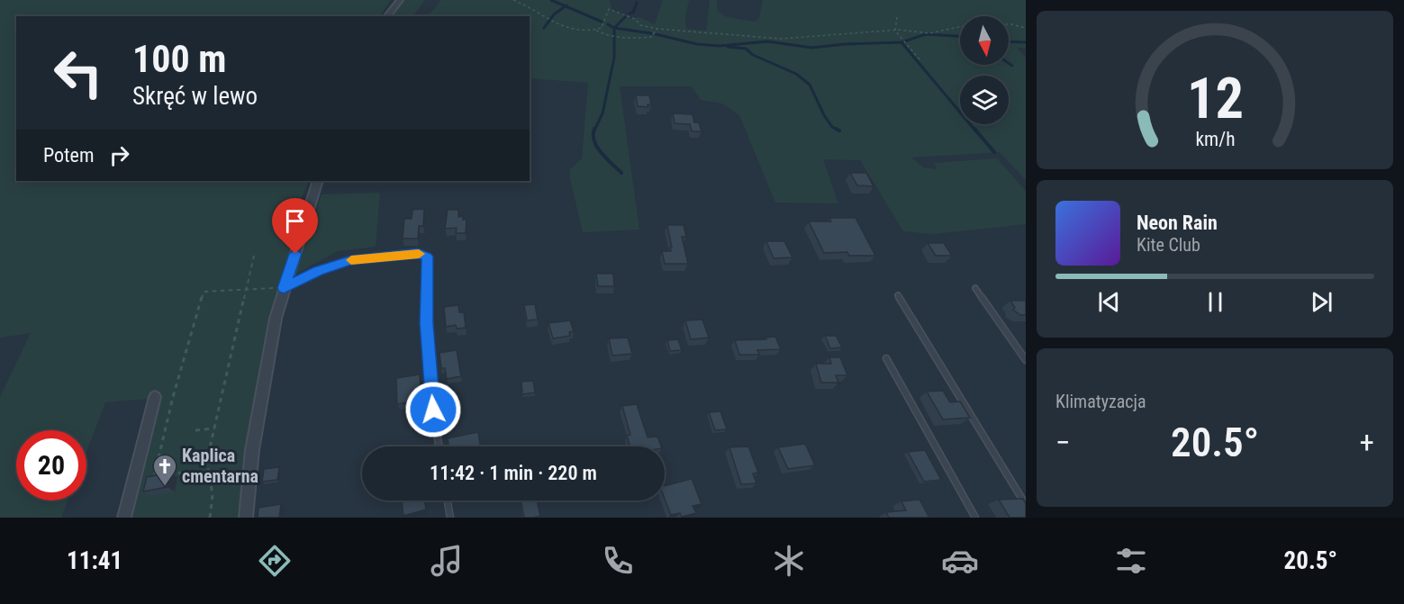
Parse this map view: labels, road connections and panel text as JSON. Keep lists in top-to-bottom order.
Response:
{
  "places": {
    "church": ["Kaplica cmentarna"]
  },
  "north": "bottom",
  "page": {
    "turn": ["100 m", "Skręć w lewo"],
    "then": "Potem",
    "song": ["Neon Rain", "Kite Club"],
    "tile": "Klimatyzacja",
    "heat": ["−", "20.5°", "+"],
    "limit": "20",
    "trip": "11:42 · 1 min · 220 m",
    "tabs": ["11:41", "20.5°"],
    "gauge": ["12", "km/h"]
  }
}
